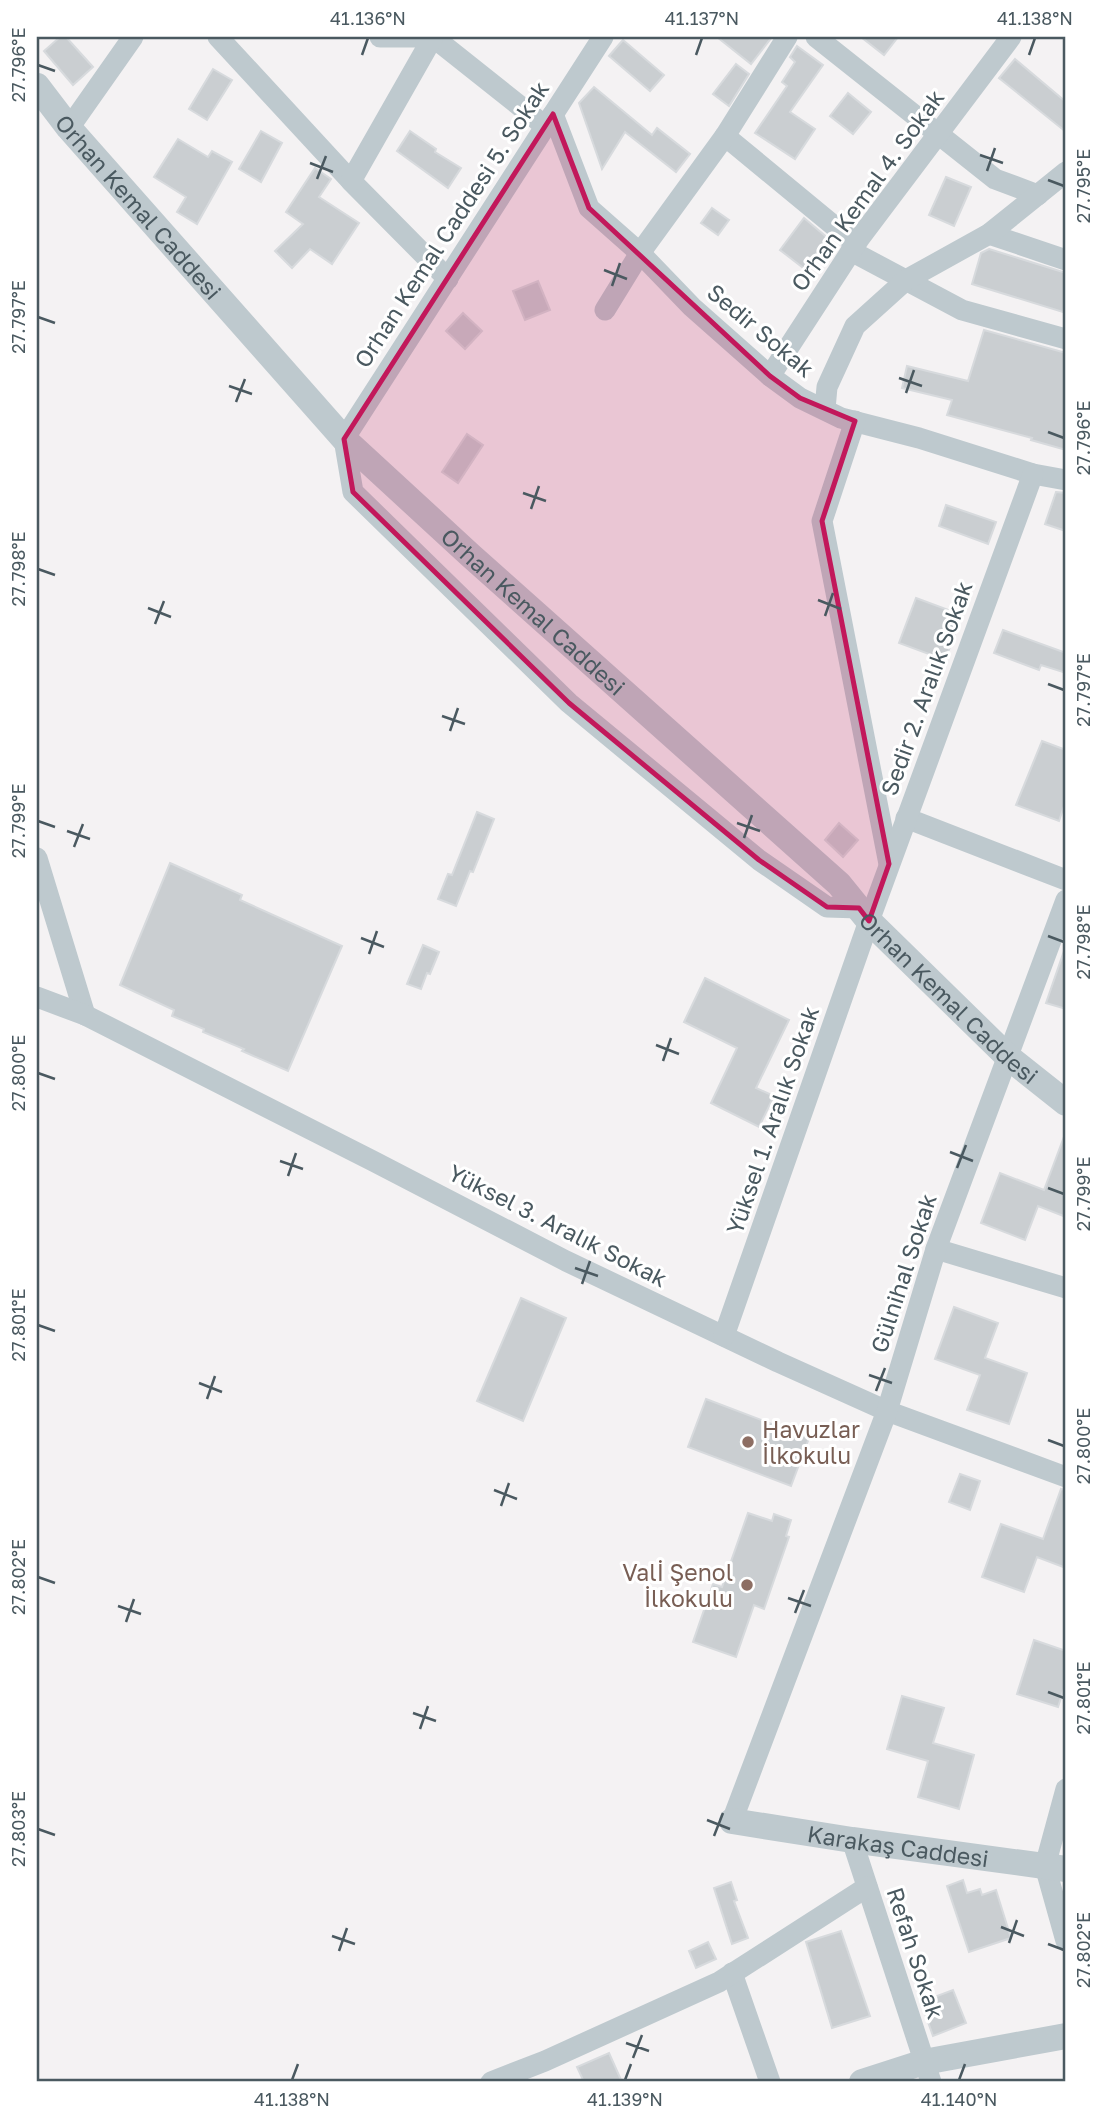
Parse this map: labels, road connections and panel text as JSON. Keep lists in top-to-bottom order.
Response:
{
  "streets": {
    "street": [
      "Orhan Kemal 4. Sokak",
      "Orhan Kemal Caddesi",
      "Orhan Kemal Caddesi 5. Sokak",
      "Sedir Sokak",
      "Sedir 2. Aralık Sokak",
      "Yüksel 1. Aralık Sokak",
      "Yüksel 3. Aralık Sokak",
      "Gülnihal Sokak",
      "Karakaş Caddesi",
      "Refah Sokak"
    ]
  },
  "crossings": [
    ["Orhan Kemal 4. Sokak", "Sedir Sokak"],
    ["Orhan Kemal Caddesi", "Orhan Kemal Caddesi 5. Sokak"],
    ["Orhan Kemal Caddesi", "Sedir 2. Aralık Sokak"],
    ["Orhan Kemal Caddesi", "Yüksel 1. Aralık Sokak"],
    ["Orhan Kemal Caddesi", "Gülnihal Sokak"],
    ["Orhan Kemal Caddesi 5. Sokak", "Sedir Sokak"],
    ["Sedir Sokak", "Sedir 2. Aralık Sokak"],
    ["Sedir 2. Aralık Sokak", "Yüksel 1. Aralık Sokak"],
    ["Yüksel 1. Aralık Sokak", "Yüksel 3. Aralık Sokak"],
    ["Yüksel 3. Aralık Sokak", "Gülnihal Sokak"],
    ["Gülnihal Sokak", "Karakaş Caddesi"],
    ["Karakaş Caddesi", "Refah Sokak"]
  ],
  "places": ["Havuzlar İlkokulu", "Valİ Şenol İlkokulu"],
  "coordinates": [
    "41.136°N",
    "41.137°N",
    "41.138°N",
    "27.796°E",
    "27.795°E",
    "27.797°E",
    "27.798°E",
    "27.799°E",
    "27.800°E",
    "27.801°E",
    "27.802°E",
    "27.803°E",
    "41.139°N",
    "41.140°N"
  ]
}
